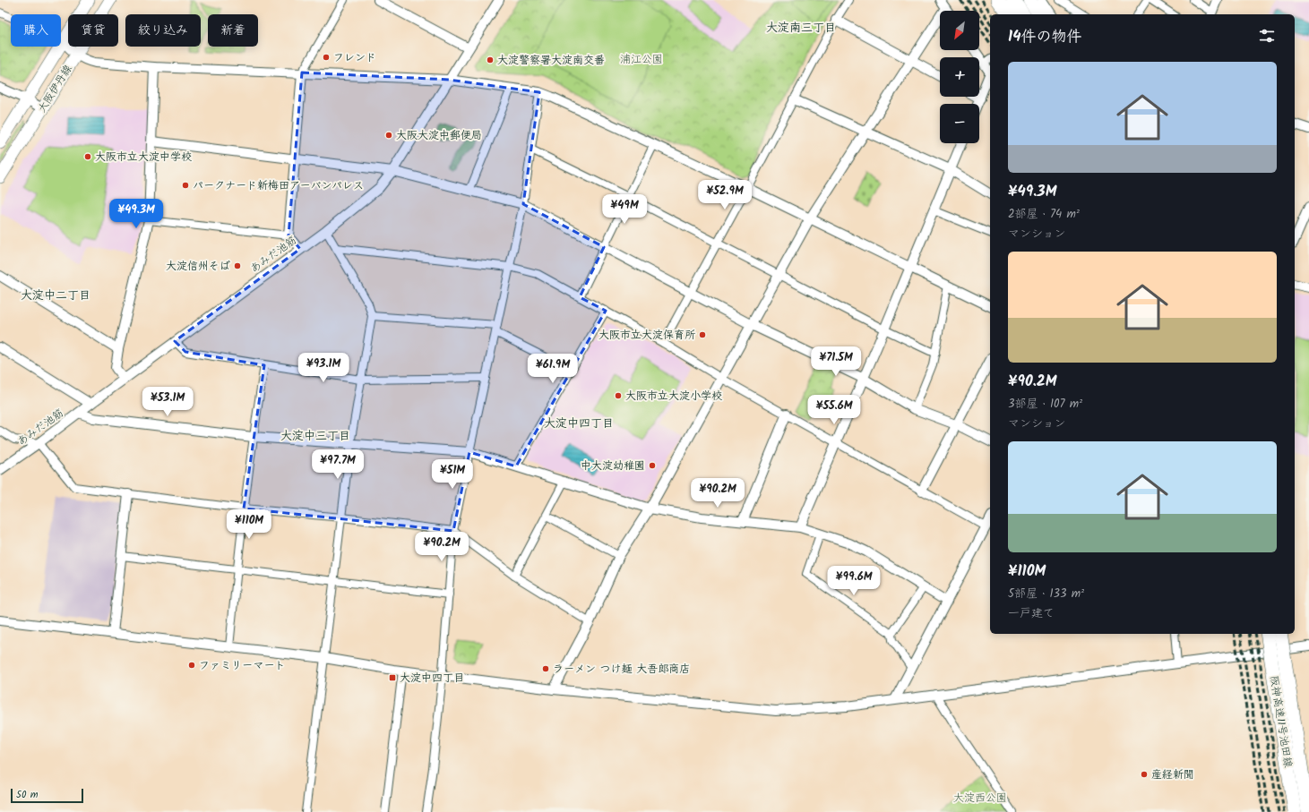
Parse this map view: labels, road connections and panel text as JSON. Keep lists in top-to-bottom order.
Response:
{
  "streets": {
    "highway": ["阪神高速11号池田線"],
    "main road": ["大阪伊丹線"],
    "street": ["あみだ池筋"]
  },
  "districts": [
    "大淀南三丁目",
    "大淀中二丁目",
    "大淀中四丁目",
    "大淀中三丁目"
  ],
  "parks": ["浦江公園", "大淀西公園"],
  "places": {
    "other": [
      "フレンド",
      "大淀警察署大淀南交番",
      "大阪大淀中郵便局",
      "大阪市立大淀中学校",
      "パークナード新梅田アーバンパレス",
      "大淀信州そば",
      "大阪市立大淀保育所",
      "大阪市立大淀小学校",
      "中大淀幼稚園",
      "ファミリーマート",
      "ラーメン つけ麺 大吾郎商店",
      "産経新聞"
    ],
    "transit": ["大淀中四丁目"]
  },
  "scale_bar": "50 m",
  "north": "bottom left",
  "page": {
    "map_buttons": ["+", "−"],
    "chip": [
      "購入",
      "賃貸",
      "絞り込み",
      "新着"
    ],
    "heading": "14件の物件",
    "list": [
      {
        "name": "¥49.3M",
        "note": "2部屋 · 74 m² · マンション"
      },
      {
        "name": "¥90.2M",
        "note": "3部屋 · 107 m² · マンション"
      },
      {
        "name": "¥110M",
        "note": "5部屋 · 133 m² · 一戸建て"
      }
    ],
    "price": [
      "¥52.9M",
      "¥49M",
      "¥49.3M",
      "¥71.5M",
      "¥93.1M",
      "¥61.9M",
      "¥53.1M",
      "¥55.6M",
      "¥97.7M",
      "¥51M",
      "¥90.2M",
      "¥110M",
      "¥90.2M",
      "¥99.6M"
    ],
    "scale": "50 m"
  }
}
